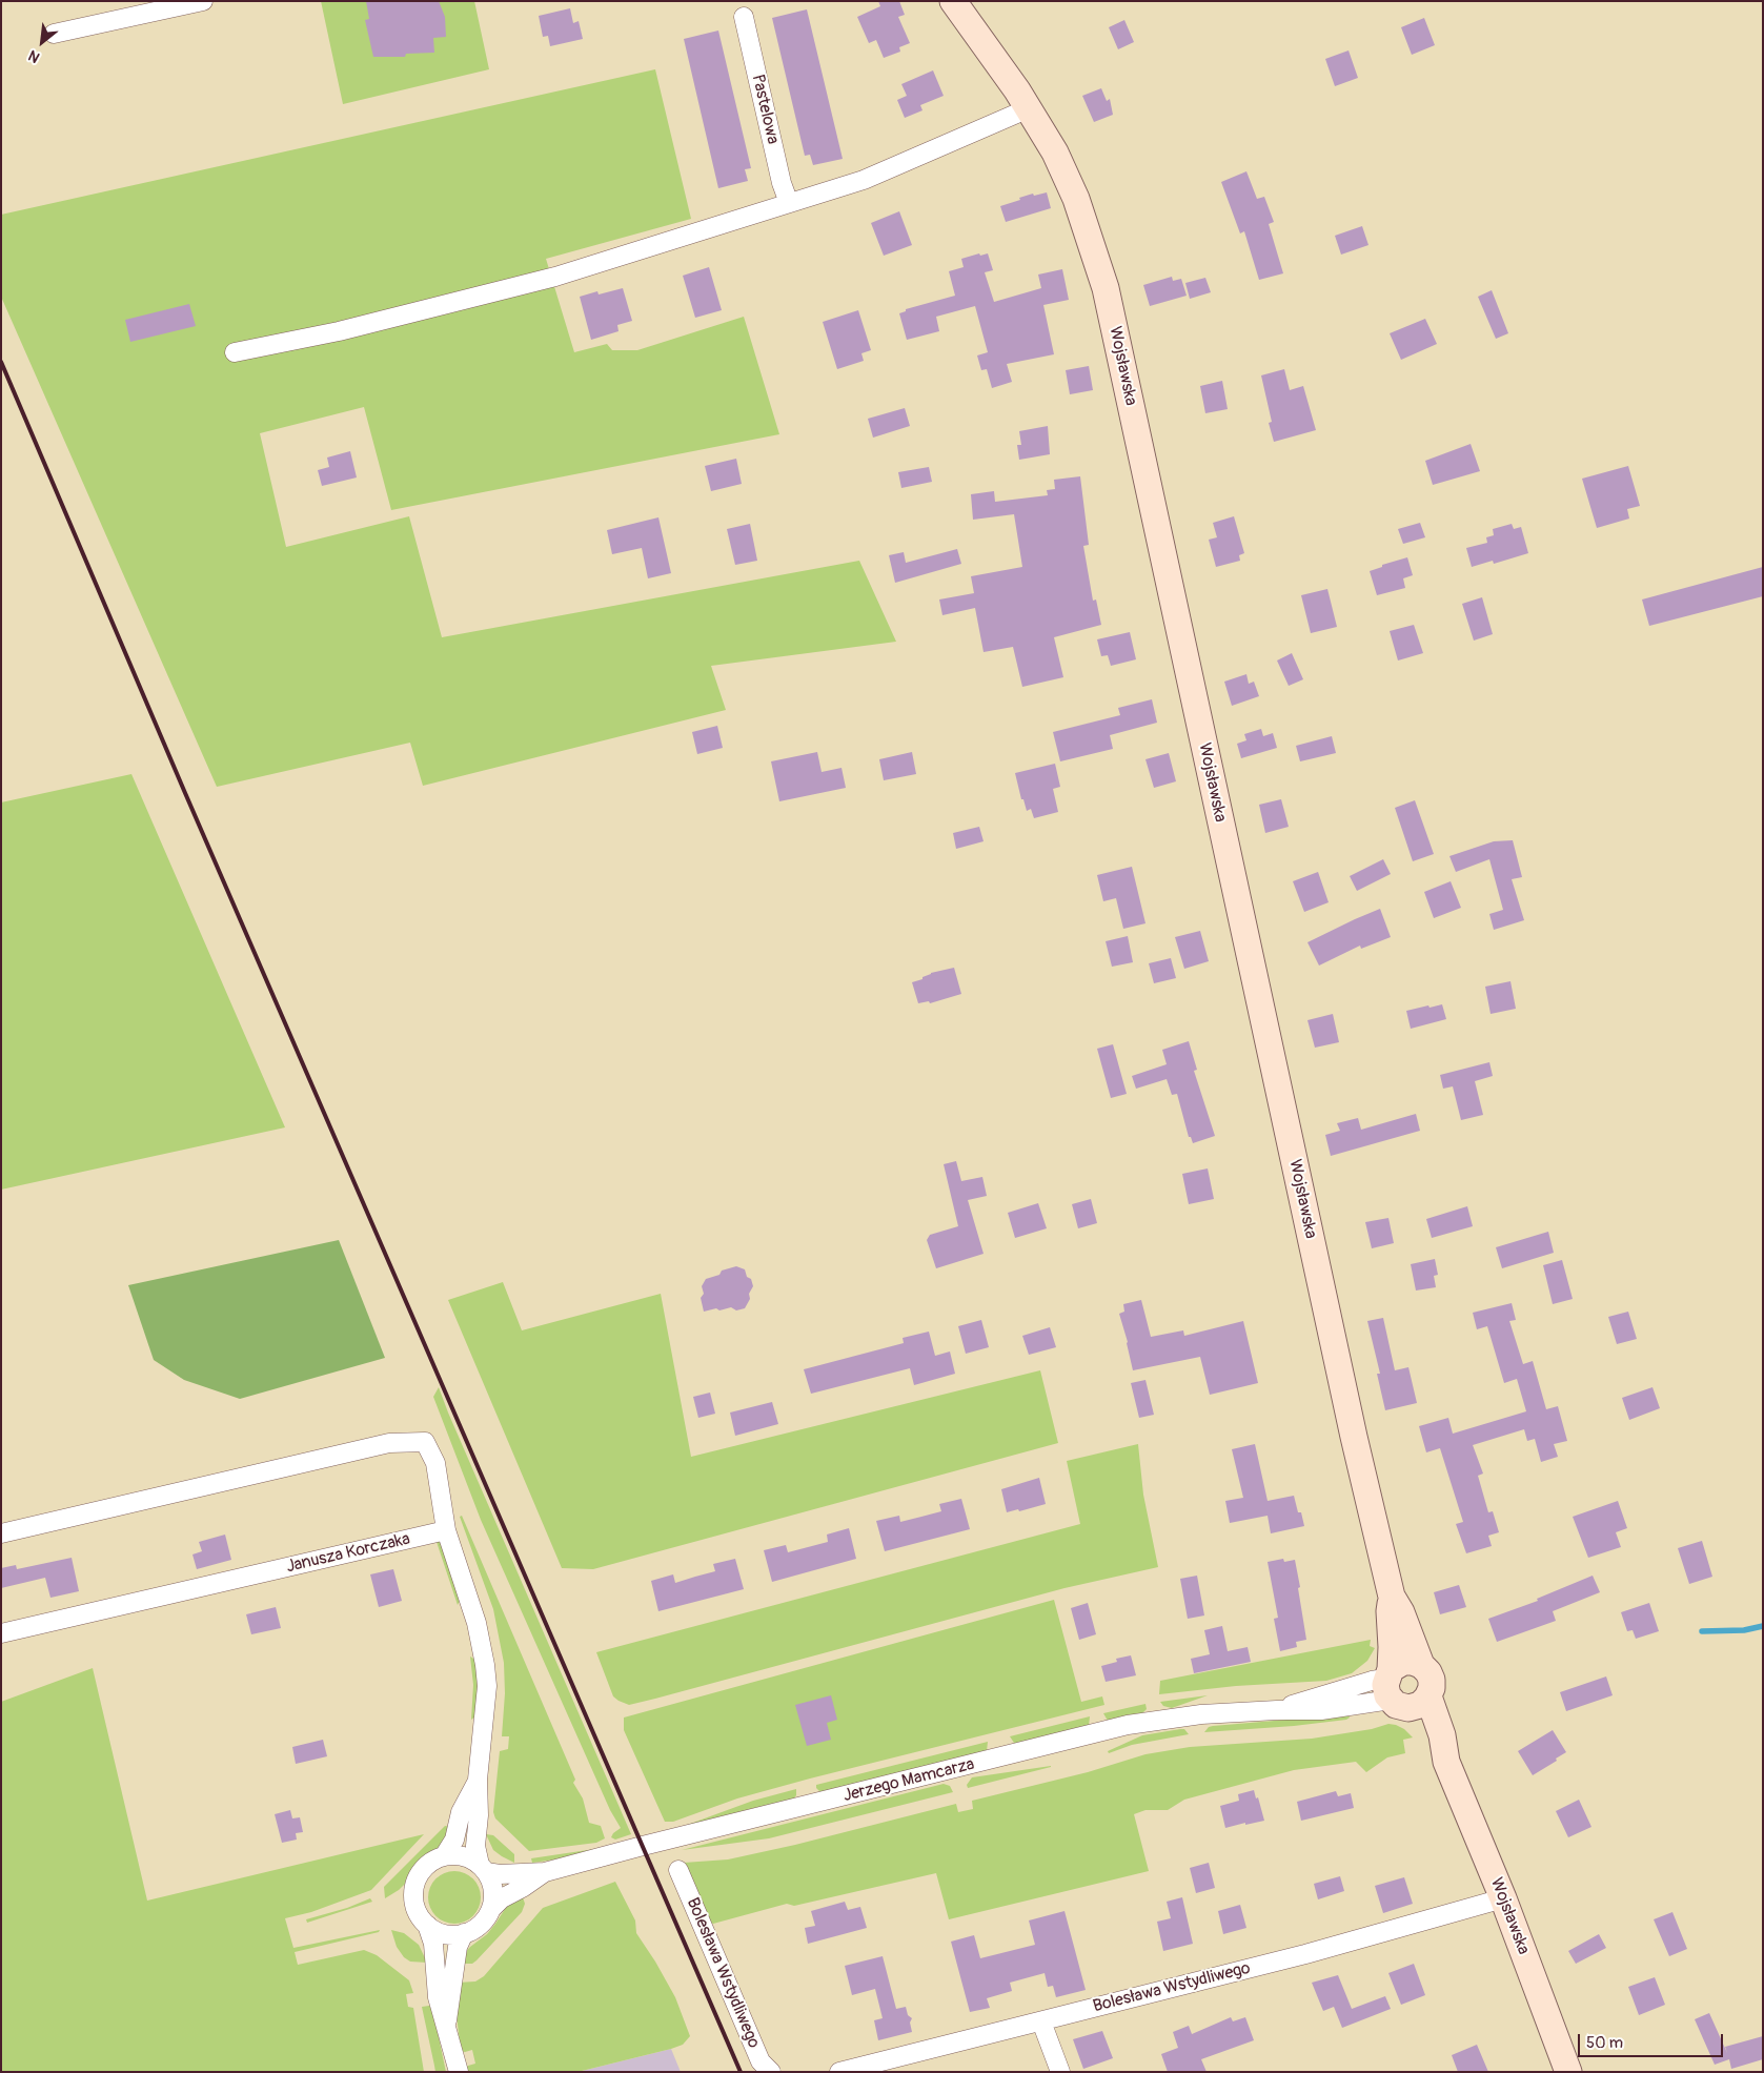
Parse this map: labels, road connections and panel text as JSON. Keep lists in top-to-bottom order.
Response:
{
  "streets": {
    "street": [
      "Pastelowa",
      "Wojsławska",
      "Janusza Korczaka",
      "Jerzego Mamcarza",
      "Bolesława Wstydliwego"
    ]
  },
  "crossings": [
    ["Wojsławska", "Jerzego Mamcarza"],
    ["Wojsławska", "Bolesława Wstydliwego"]
  ],
  "scale_bar": "50 m",
  "north": "bottom left"
}
